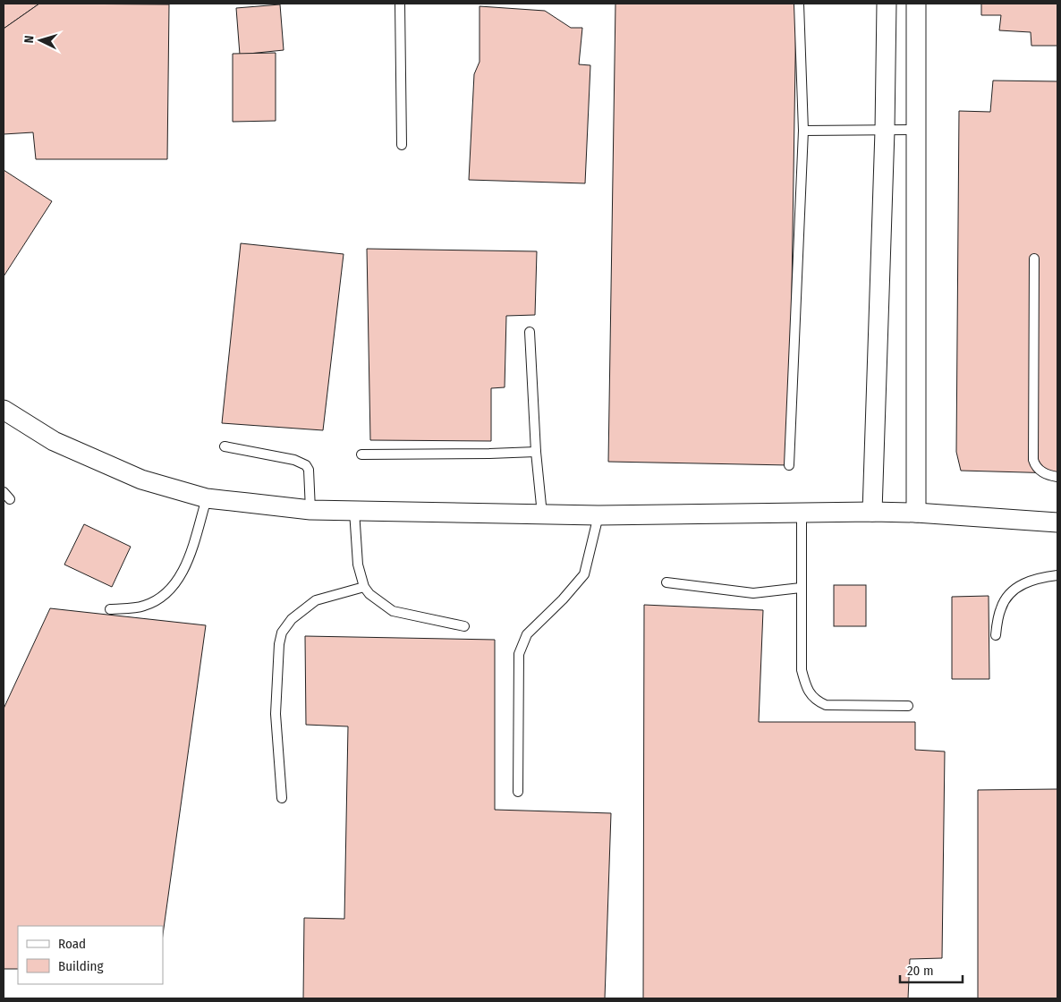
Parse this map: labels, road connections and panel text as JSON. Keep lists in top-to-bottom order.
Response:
{
  "legend": ["Road", "Building"],
  "scale_bar": "20 m",
  "north": "left"
}
